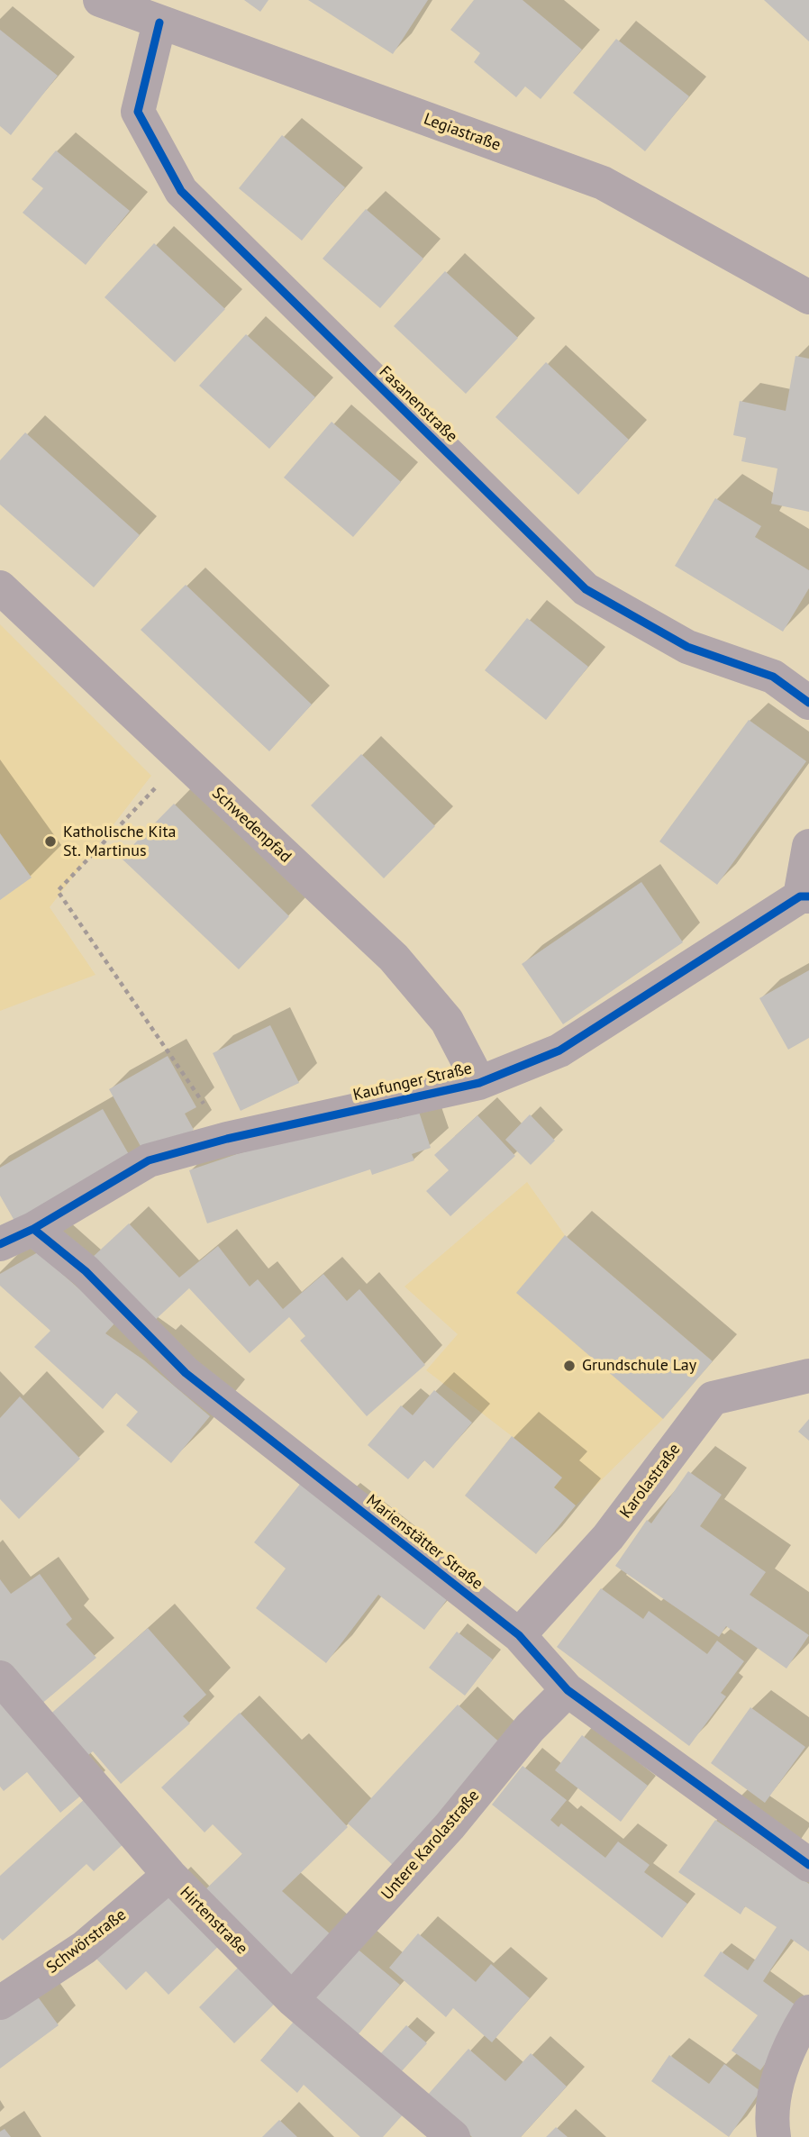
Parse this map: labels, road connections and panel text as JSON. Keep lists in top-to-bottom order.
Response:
{
  "streets": {
    "street": [
      "Legiastraße",
      "Fasanenstraße",
      "Schwedenpfad",
      "Kaufunger Straße",
      "Karolastraße",
      "Marienstätter Straße",
      "Untere Karolastraße",
      "Hirtenstraße",
      "Schwörstraße"
    ]
  },
  "crossings": [
    ["Legiastraße", "Fasanenstraße"],
    ["Schwedenpfad", "Kaufunger Straße"],
    ["Kaufunger Straße", "Marienstätter Straße"],
    ["Karolastraße", "Marienstätter Straße"],
    ["Marienstätter Straße", "Untere Karolastraße"],
    ["Untere Karolastraße", "Hirtenstraße"],
    ["Hirtenstraße", "Schwörstraße"]
  ],
  "places": ["Katholische Kita St. Martinus", "Grundschule Lay"]
}
